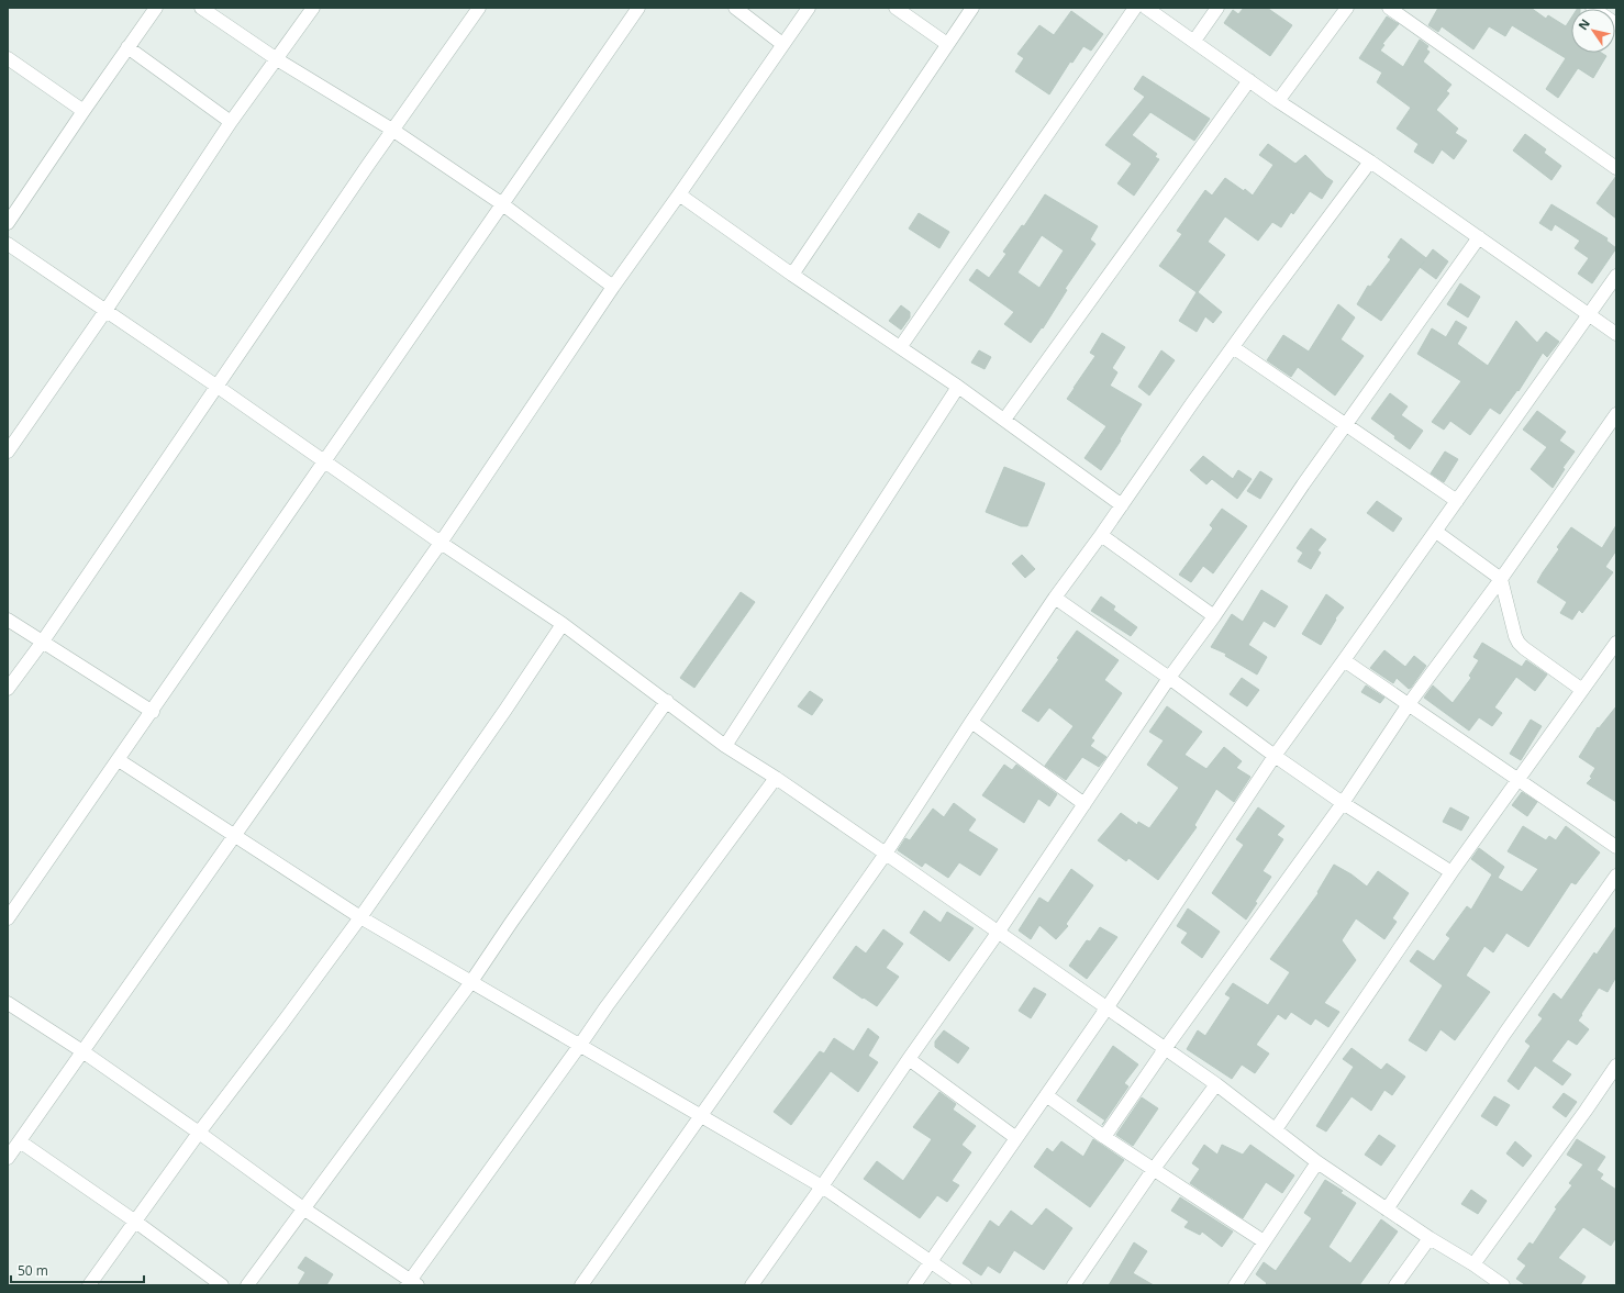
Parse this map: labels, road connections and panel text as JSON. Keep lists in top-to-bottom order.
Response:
{
  "scale_bar": "50 m",
  "north": "top left"
}
